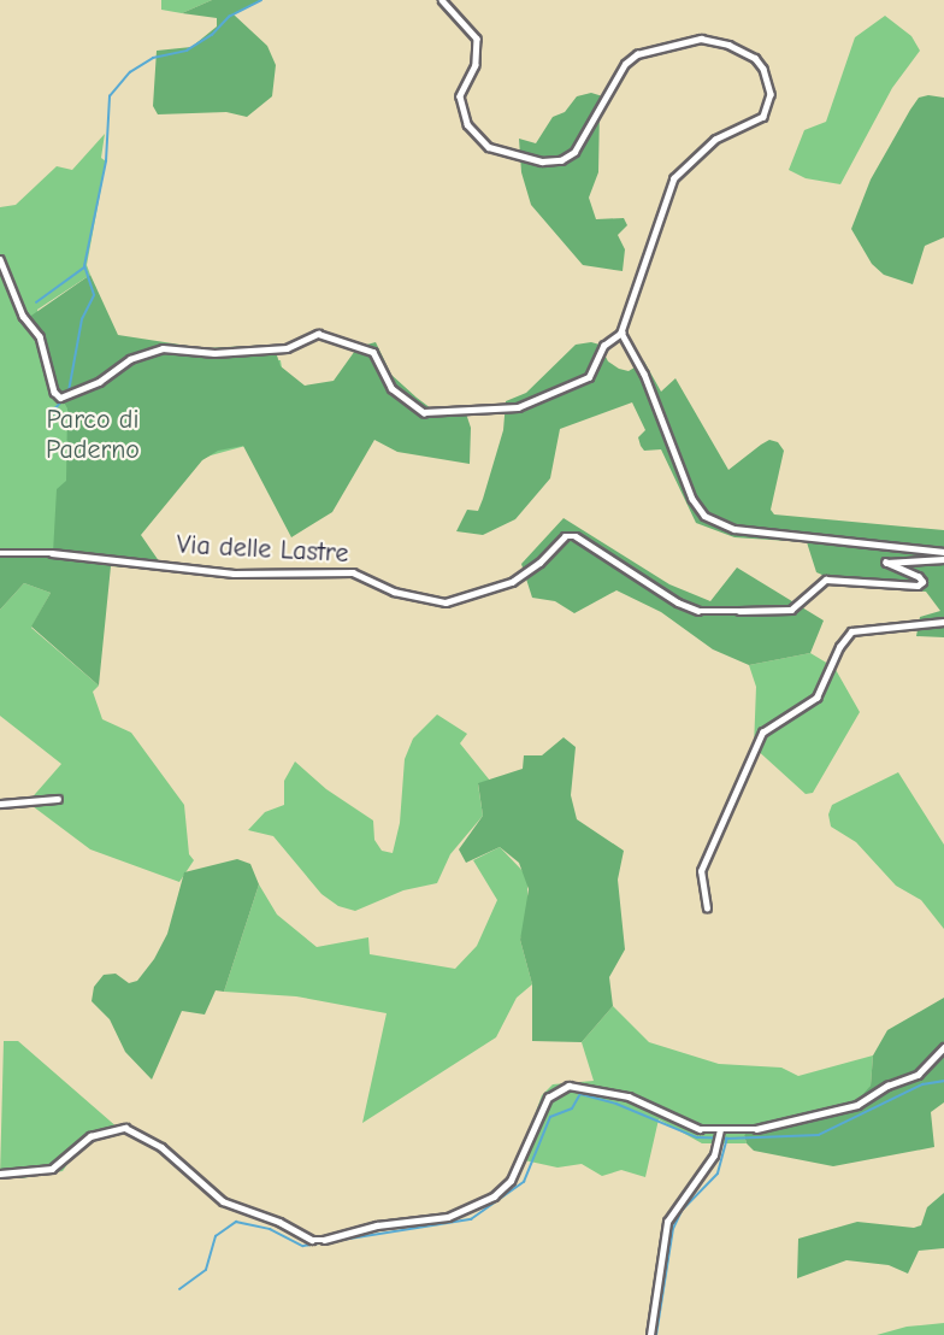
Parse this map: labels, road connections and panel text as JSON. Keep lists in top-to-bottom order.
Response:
{
  "streets": {
    "street": ["Via delle Lastre"]
  },
  "parks": ["Parco di Paderno"]
}
